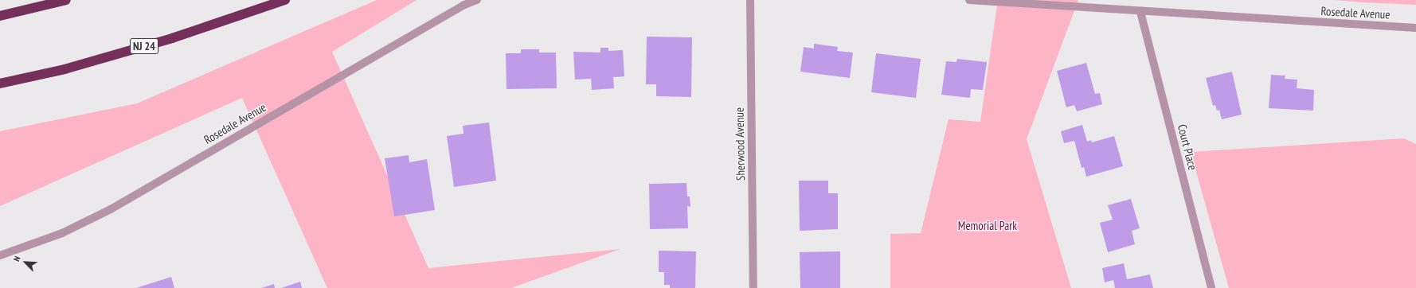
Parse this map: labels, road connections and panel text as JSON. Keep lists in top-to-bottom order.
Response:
{
  "streets": {
    "highway": ["NJ 24"],
    "street": ["Rosedale Avenue", "Sherwood Avenue", "Court Place"]
  },
  "crossings": [
    ["Rosedale Avenue", "Court Place"]
  ],
  "parks": ["Memorial Park"],
  "north": "top left"
}
